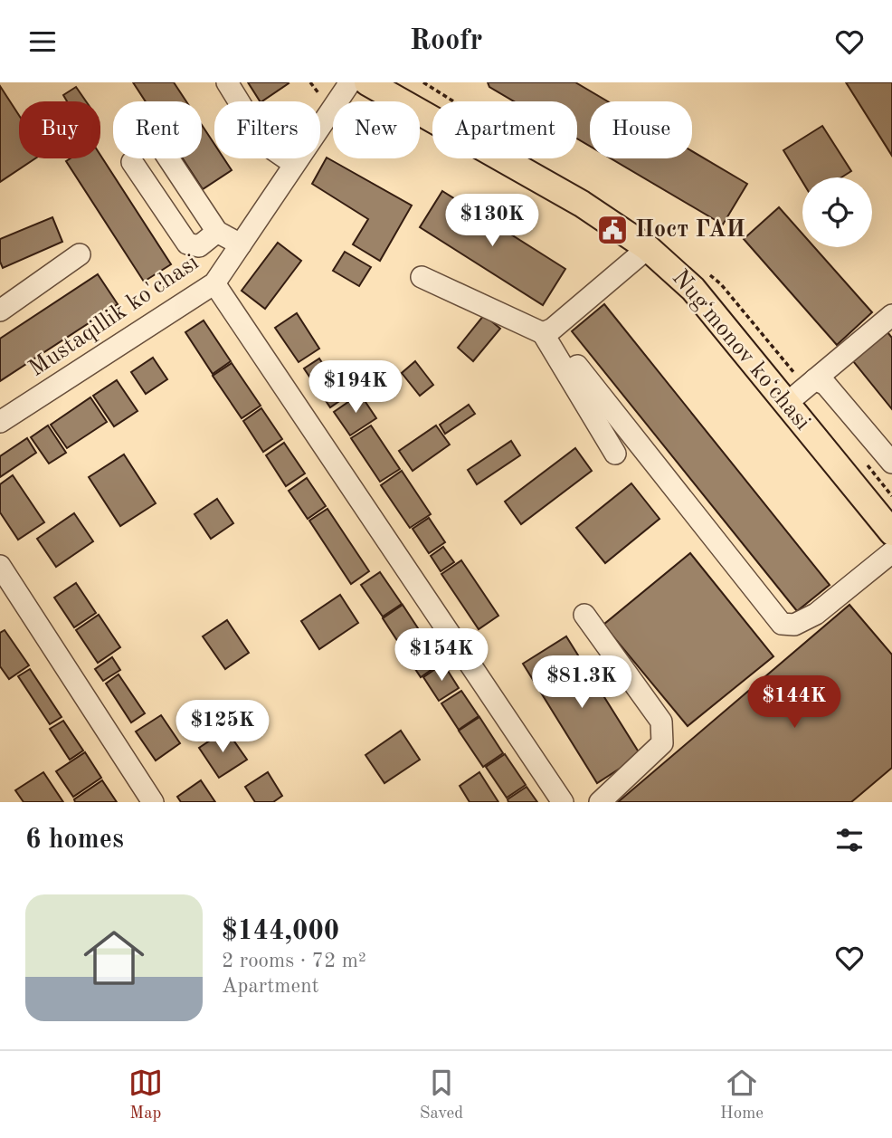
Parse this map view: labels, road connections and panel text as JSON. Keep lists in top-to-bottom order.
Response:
{
  "streets": {
    "main road": ["Nugʻmonov koʻchasi"],
    "street": ["Mustaqillik ko'chasi"]
  },
  "places": {
    "public building": ["Пост ГАИ"]
  },
  "page": {
    "header": "Roofr",
    "chip": [
      "Buy",
      "Rent",
      "Filters",
      "New",
      "Apartment",
      "House"
    ],
    "price": [
      "$130K",
      "$194K",
      "$154K",
      "$81.3K",
      "$144K",
      "$125K"
    ],
    "heading": "6 homes",
    "list": [
      {
        "name": "$144,000",
        "note": "2 rooms · 72 m² · Apartment"
      }
    ],
    "tabs": ["Map", "Saved", "Home"]
  }
}
